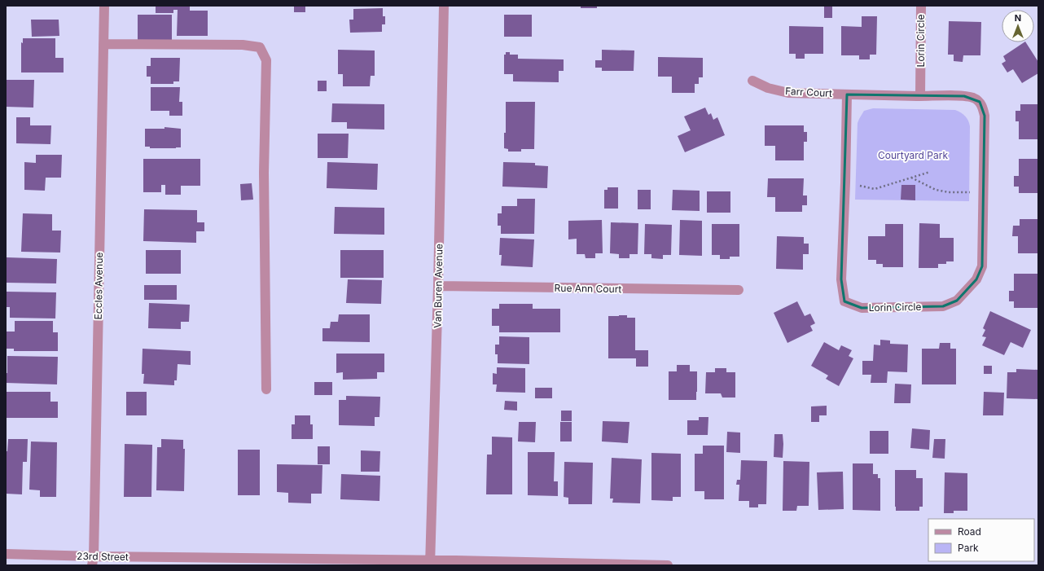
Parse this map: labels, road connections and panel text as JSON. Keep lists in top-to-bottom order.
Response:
{
  "streets": {
    "street": [
      "Lorin Circle",
      "Farr Court",
      "Eccles Avenue",
      "Van Buren Avenue",
      "Rue Ann Court",
      "23rd Street"
    ]
  },
  "crossings": [
    ["Lorin Circle", "Farr Court"],
    ["Eccles Avenue", "23rd Street"],
    ["Van Buren Avenue", "Rue Ann Court"],
    ["Van Buren Avenue", "23rd Street"]
  ],
  "parks": ["Courtyard Park"],
  "legend": ["Road", "Park"],
  "north": "top"
}
